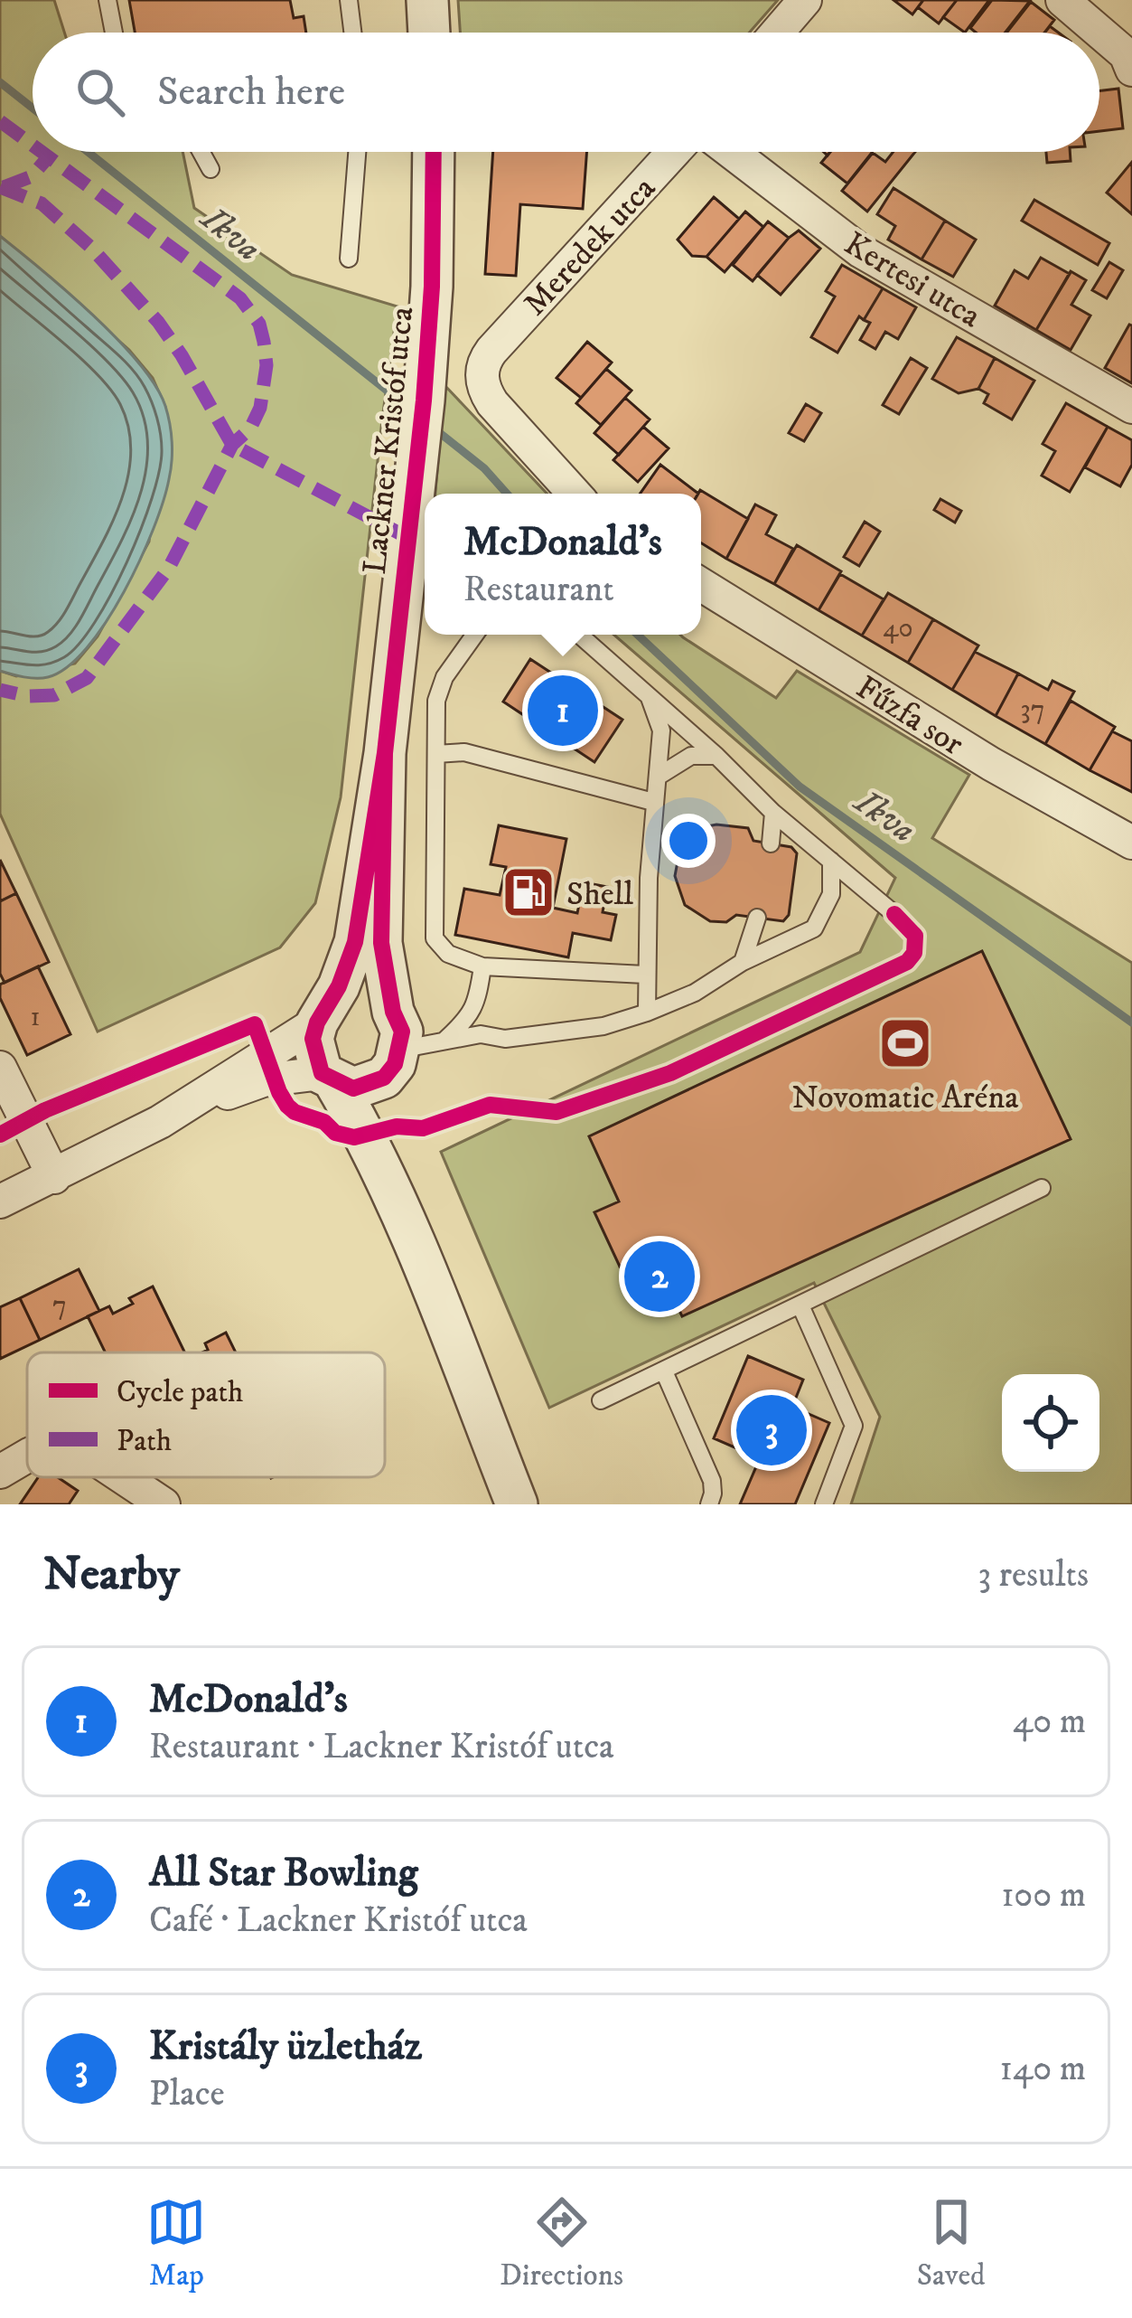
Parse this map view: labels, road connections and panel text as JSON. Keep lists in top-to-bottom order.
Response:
{
  "streets": {
    "street": [
      "Meredek utca",
      "Kertesi utca",
      "Lackner Kristóf utca",
      "Fűzfa sor"
    ]
  },
  "water": ["Ikva"],
  "places": {
    "fuel station": ["Shell"],
    "sports": ["Novomatic Aréna"]
  },
  "house_numbers": [
    "40",
    "37",
    "1",
    "7"
  ],
  "legend": ["Cycle path", "Path"],
  "page": {
    "search": "Search here",
    "popup": ["McDonald's", "Restaurant"],
    "pins": ["1", "2", "3"],
    "heading": ["Nearby", "3 results"],
    "list": [
      {
        "mark": "1",
        "name": "McDonald's",
        "note": "Restaurant · Lackner Kristóf utca",
        "value": "40 m"
      },
      {
        "mark": "2",
        "name": "All Star Bowling",
        "note": "Café · Lackner Kristóf utca",
        "value": "100 m"
      },
      {
        "mark": "3",
        "name": "Kristály üzletház",
        "note": "Place",
        "value": "140 m"
      }
    ],
    "nav": ["Map", "Directions", "Saved"]
  }
}
